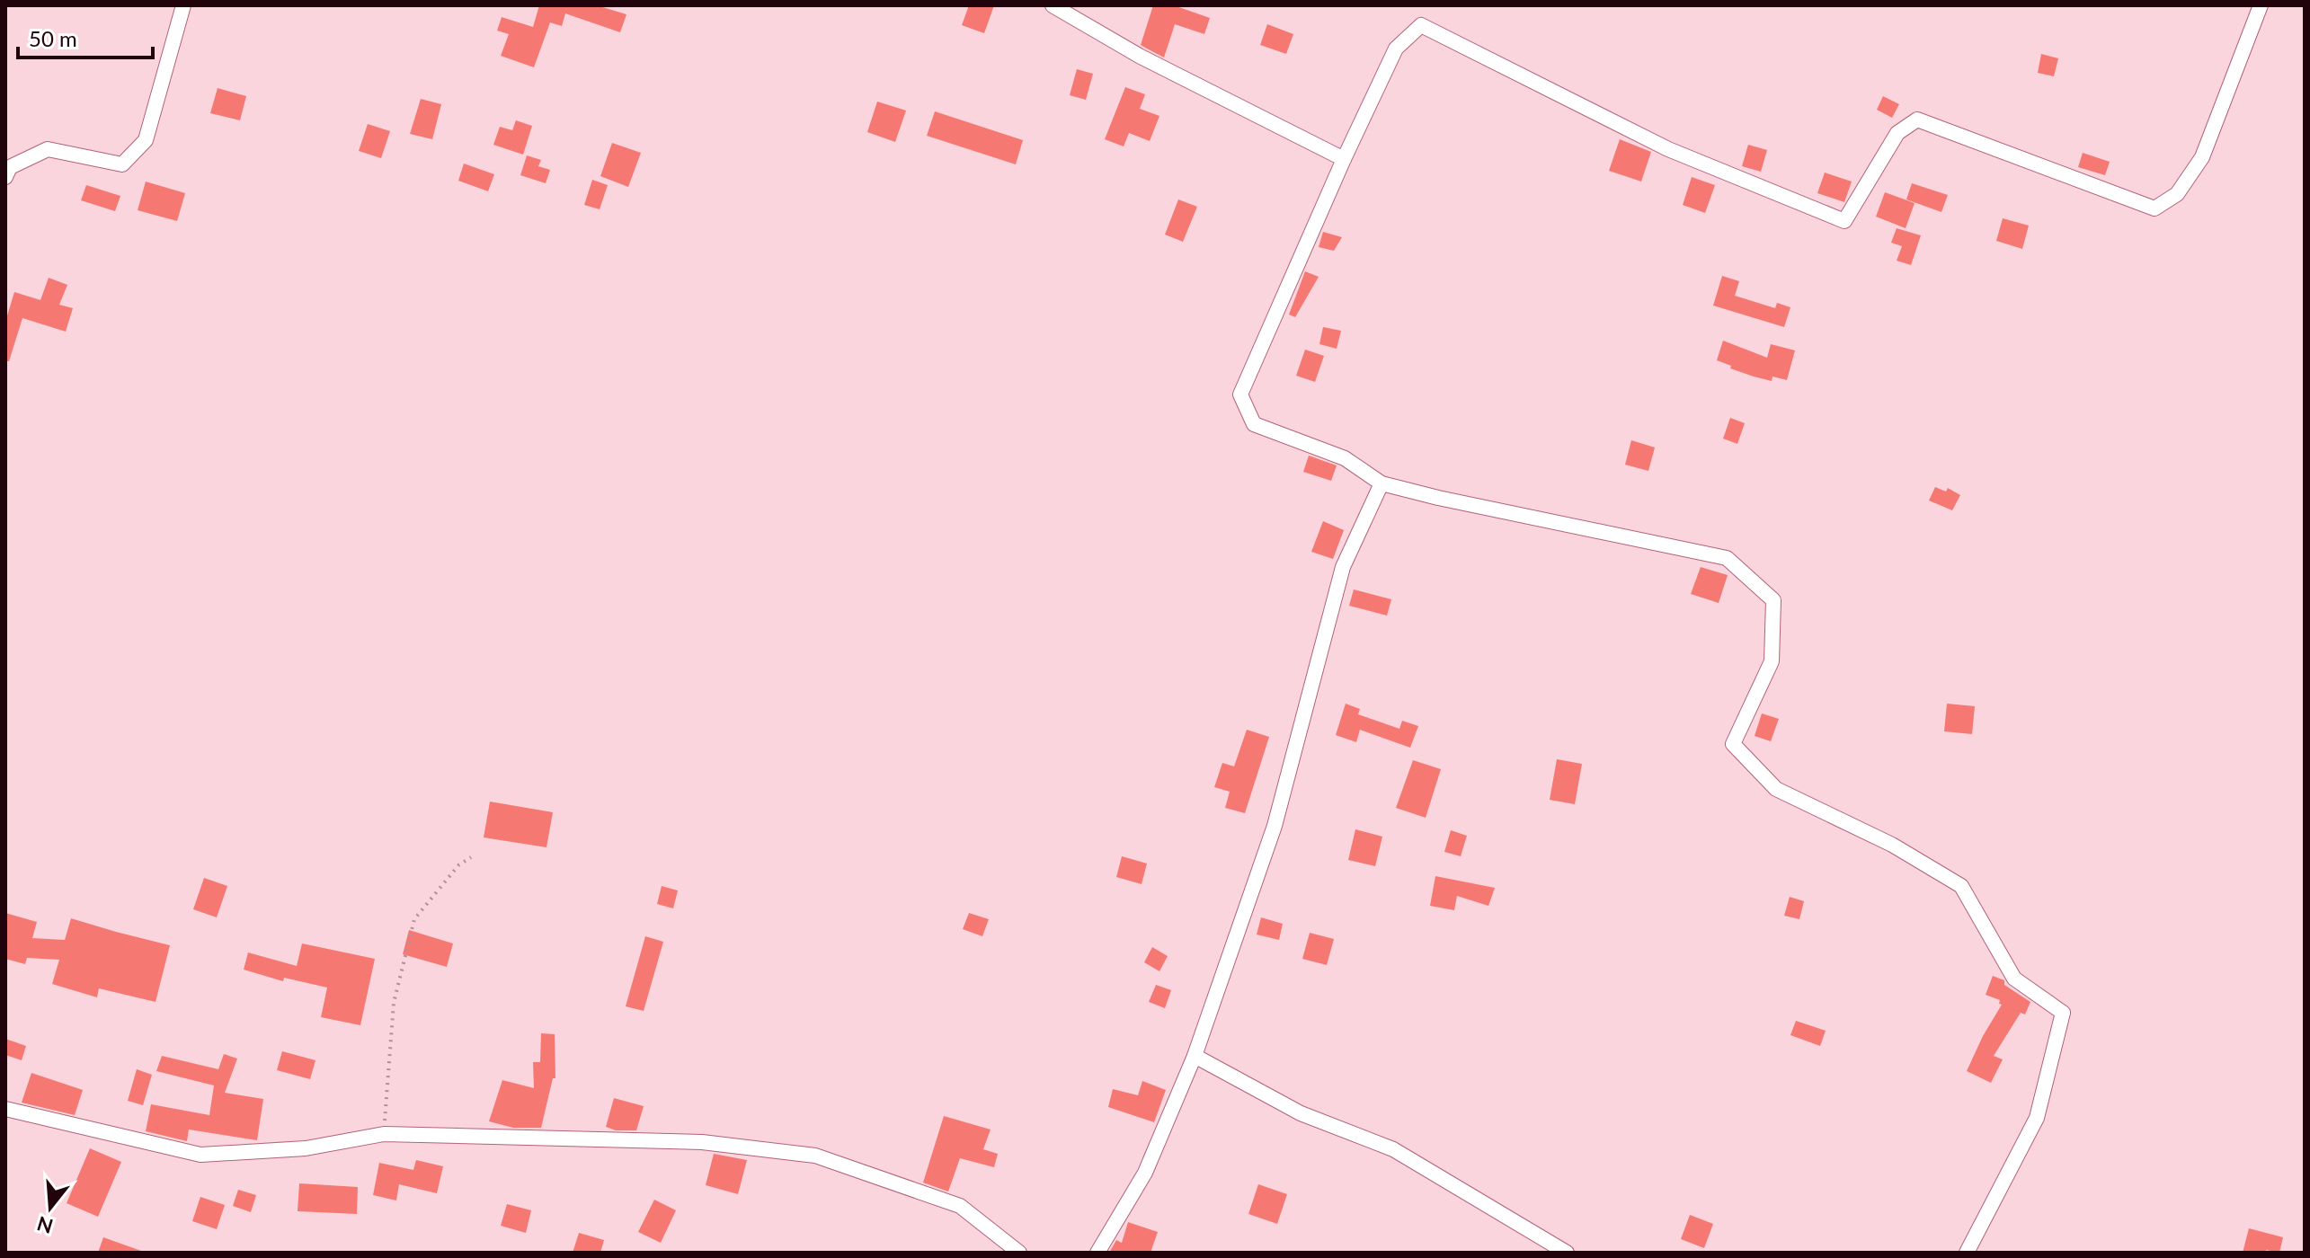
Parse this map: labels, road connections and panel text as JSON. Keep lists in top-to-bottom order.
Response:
{
  "scale_bar": "50 m",
  "north": "bottom"
}
